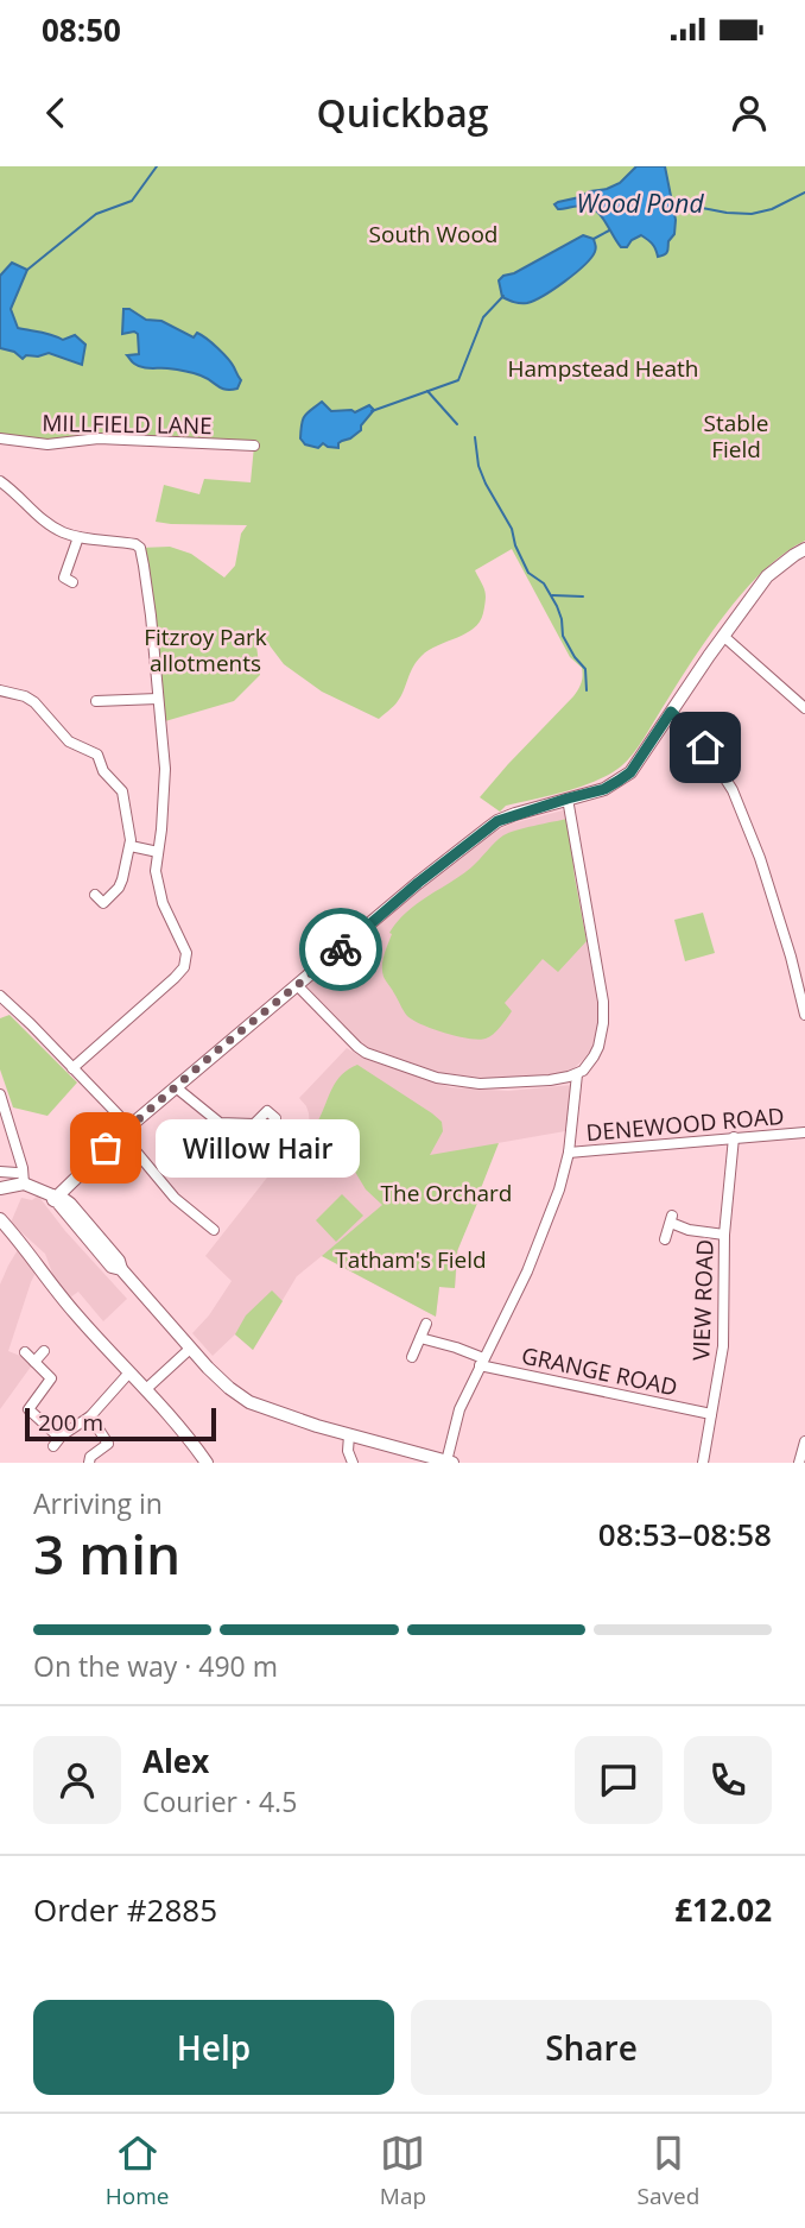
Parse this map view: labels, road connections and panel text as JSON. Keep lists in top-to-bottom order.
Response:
{
  "streets": {
    "street": [
      "MILLFIELD LANE",
      "DENEWOOD ROAD",
      "VIEW ROAD",
      "GRANGE ROAD"
    ]
  },
  "crossings": [
    ["DENEWOOD ROAD", "VIEW ROAD"],
    ["VIEW ROAD", "GRANGE ROAD"]
  ],
  "water": ["Wood Pond"],
  "parks": [
    "South Wood",
    "Hampstead Heath",
    "Stable Field",
    "Fitzroy Park allotments",
    "The Orchard",
    "Tatham's Field"
  ],
  "places": ["Willow Hair"],
  "scale_bar": "200 m",
  "page": {
    "status": "08:50",
    "header": "Quickbag",
    "bubble": "Willow Hair",
    "scale": "200 m",
    "heading": ["3 min", "Arriving in", "08:53–08:58"],
    "panel": [
      "Alex",
      "Courier · 4.5",
      "Order #2885",
      "£12.02"
    ],
    "bar": "On the way · 490 m",
    "buttons": ["Help", "Share"],
    "tabs": ["Home", "Map", "Saved"]
  }
}
